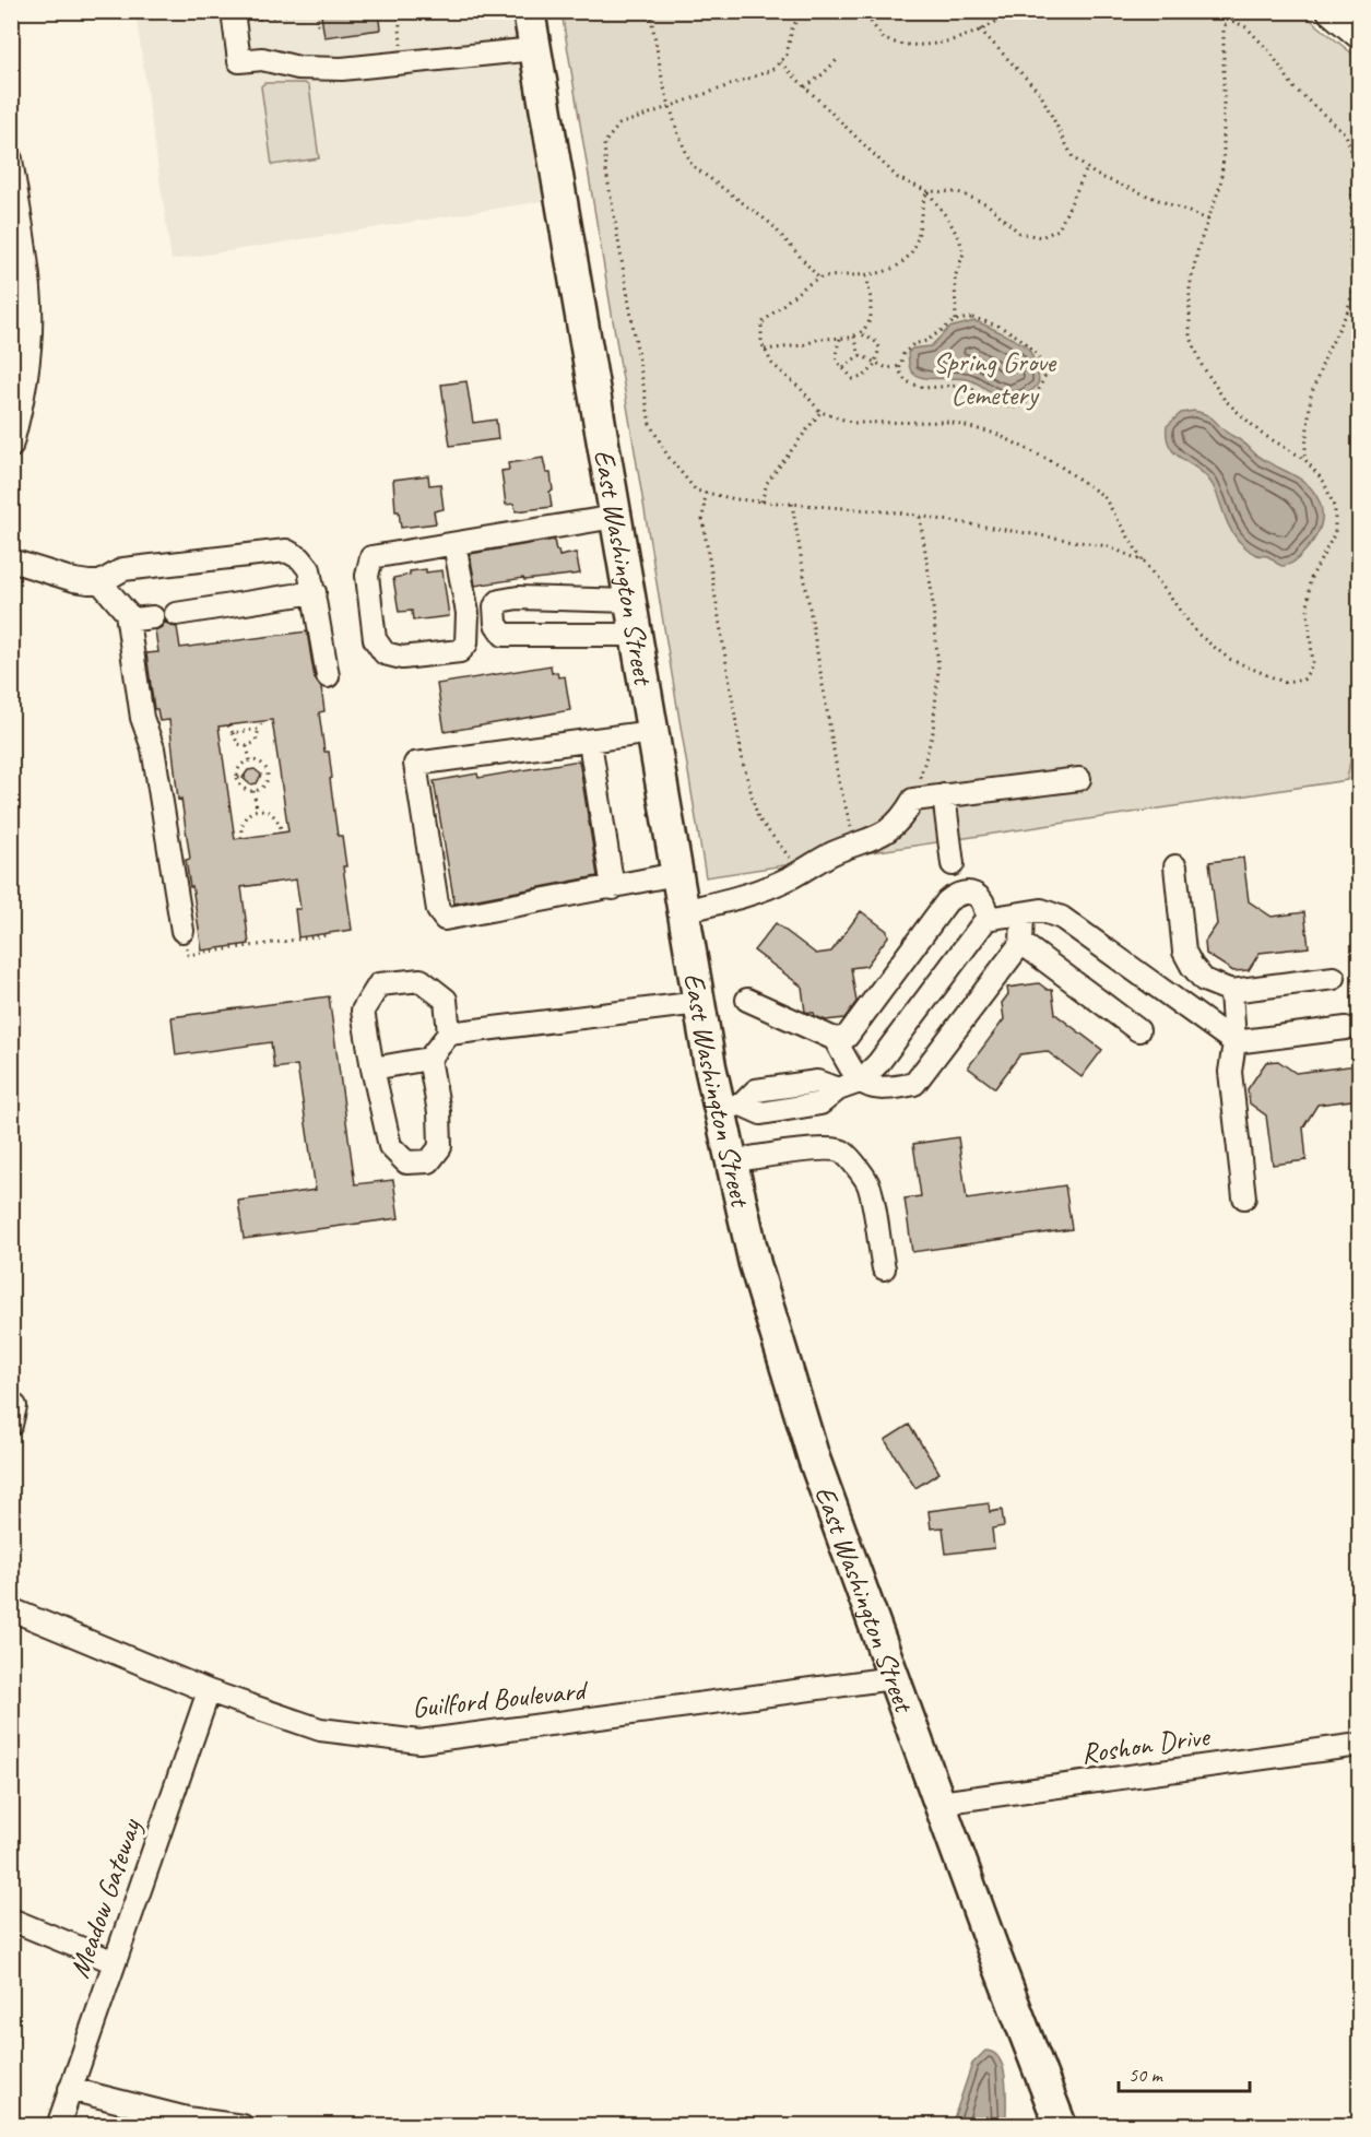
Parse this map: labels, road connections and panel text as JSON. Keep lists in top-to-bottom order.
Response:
{
  "streets": {
    "highway": ["East Washington Street"],
    "street": ["Guilford Boulevard", "Roshon Drive", "Meadow Gateway"]
  },
  "crossings": [
    ["East Washington Street", "Guilford Boulevard"],
    ["East Washington Street", "Roshon Drive"],
    ["Guilford Boulevard", "Meadow Gateway"]
  ],
  "parks": ["Spring Grove Cemetery"],
  "scale_bar": "50 m"
}
